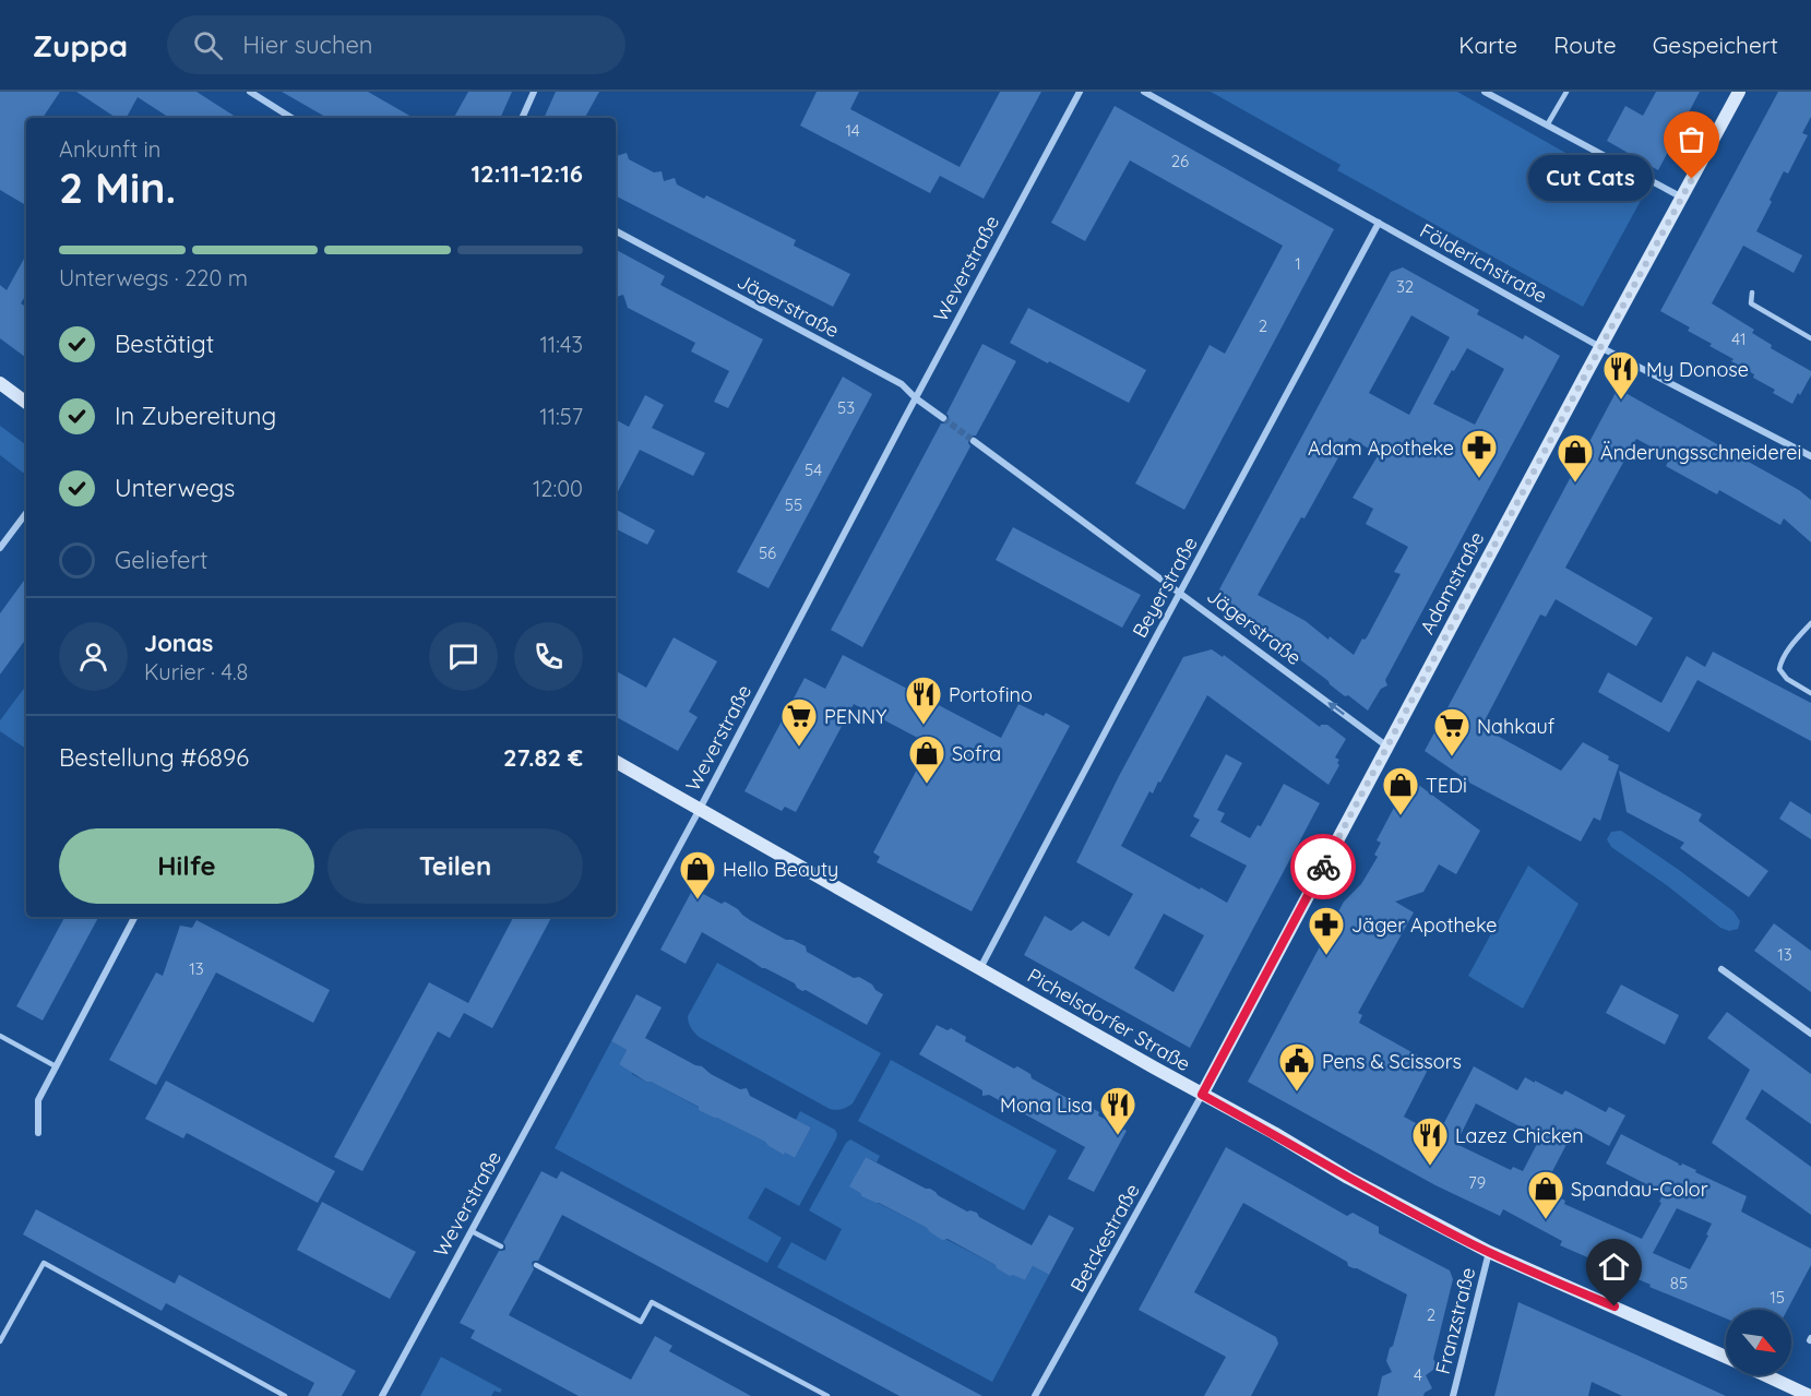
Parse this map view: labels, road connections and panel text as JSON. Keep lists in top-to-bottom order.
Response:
{
  "streets": {
    "street": [
      "Földerichstraße",
      "Weverstraße",
      "Jägerstraße",
      "Adamstraße",
      "Beyerstraße",
      "Pichelsdorfer Straße",
      "Betckestraße",
      "Franzstraße"
    ]
  },
  "crossings": [
    ["Földerichstraße", "Adamstraße"],
    ["Földerichstraße", "Beyerstraße"],
    ["Weverstraße", "Jägerstraße"],
    ["Weverstraße", "Pichelsdorfer Straße"],
    ["Jägerstraße", "Adamstraße"],
    ["Jägerstraße", "Beyerstraße"],
    ["Adamstraße", "Pichelsdorfer Straße"],
    ["Adamstraße", "Betckestraße"],
    ["Beyerstraße", "Pichelsdorfer Straße"],
    ["Pichelsdorfer Straße", "Betckestraße"],
    ["Pichelsdorfer Straße", "Franzstraße"]
  ],
  "places": {
    "other": ["Cut Cats"],
    "restaurant": [
      "My Donose",
      "Portofino",
      "Mona Lisa",
      "Lazez Chicken"
    ],
    "pharmacy": ["Adam Apotheke", "Jäger Apotheke"],
    "shop": [
      "Änderungsschneiderei",
      "Sofra",
      "TEDi",
      "Hello Beauty",
      "Spandau-Color"
    ],
    "supermarket": ["PENNY", "Nahkauf"],
    "public building": ["Pens & Scissors"]
  },
  "house_numbers": [
    "14",
    "26",
    "1",
    "32",
    "2",
    "41",
    "53",
    "54",
    "55",
    "56",
    "13",
    "13",
    "79",
    "85",
    "15",
    "2",
    "4"
  ],
  "north": "bottom right",
  "page": {
    "header": "Zuppa",
    "search": "Hier suchen",
    "nav": ["Karte", "Route", "Gespeichert"],
    "heading": ["2 Min.", "Ankunft in", "12:11–12:16"],
    "panel": [
      "Jonas",
      "Kurier · 4.8",
      "Bestellung #6896",
      "27.82 €"
    ],
    "bubble": "Cut Cats",
    "bar": "Unterwegs · 220 m",
    "list": [
      ["Bestätigt", "11:43"],
      ["In Zubereitung", "11:57"],
      ["Unterwegs", "12:00"],
      "Geliefert"
    ],
    "buttons": ["Hilfe", "Teilen"]
  }
}
